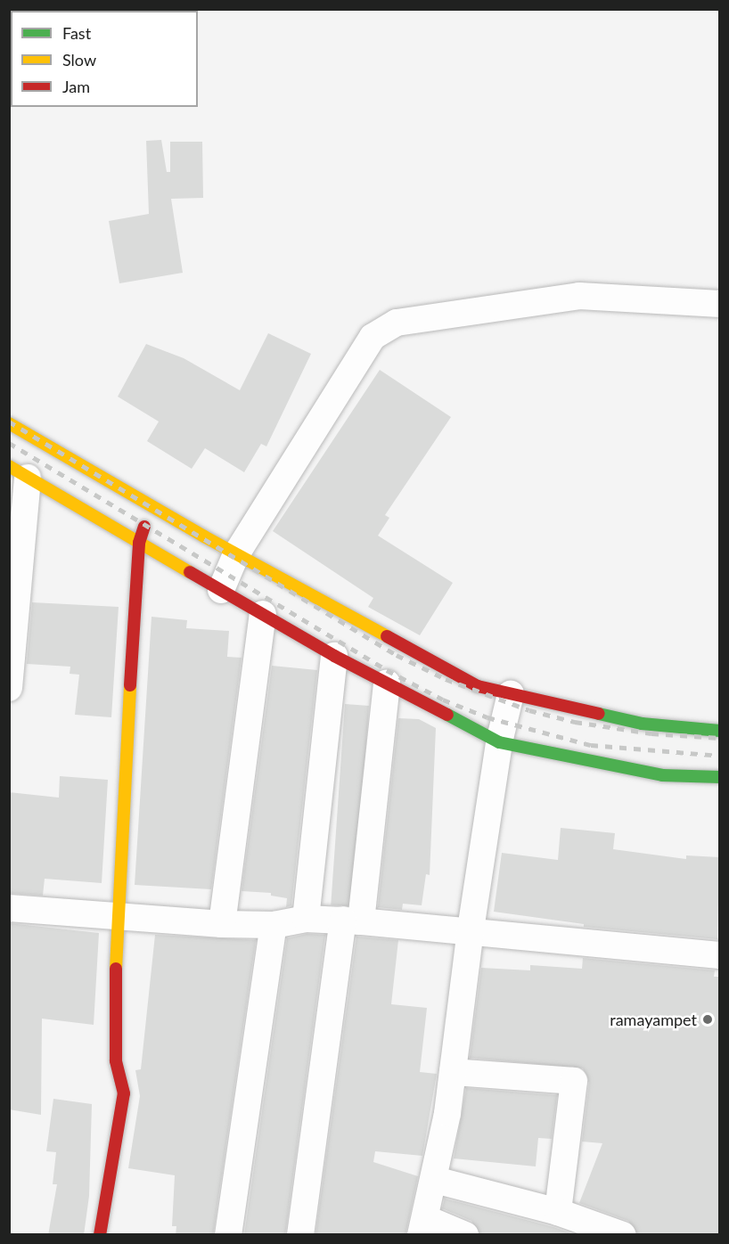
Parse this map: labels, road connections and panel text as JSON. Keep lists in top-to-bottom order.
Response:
{
  "places": ["ramayampet"],
  "legend": ["Fast", "Slow", "Jam"]
}
